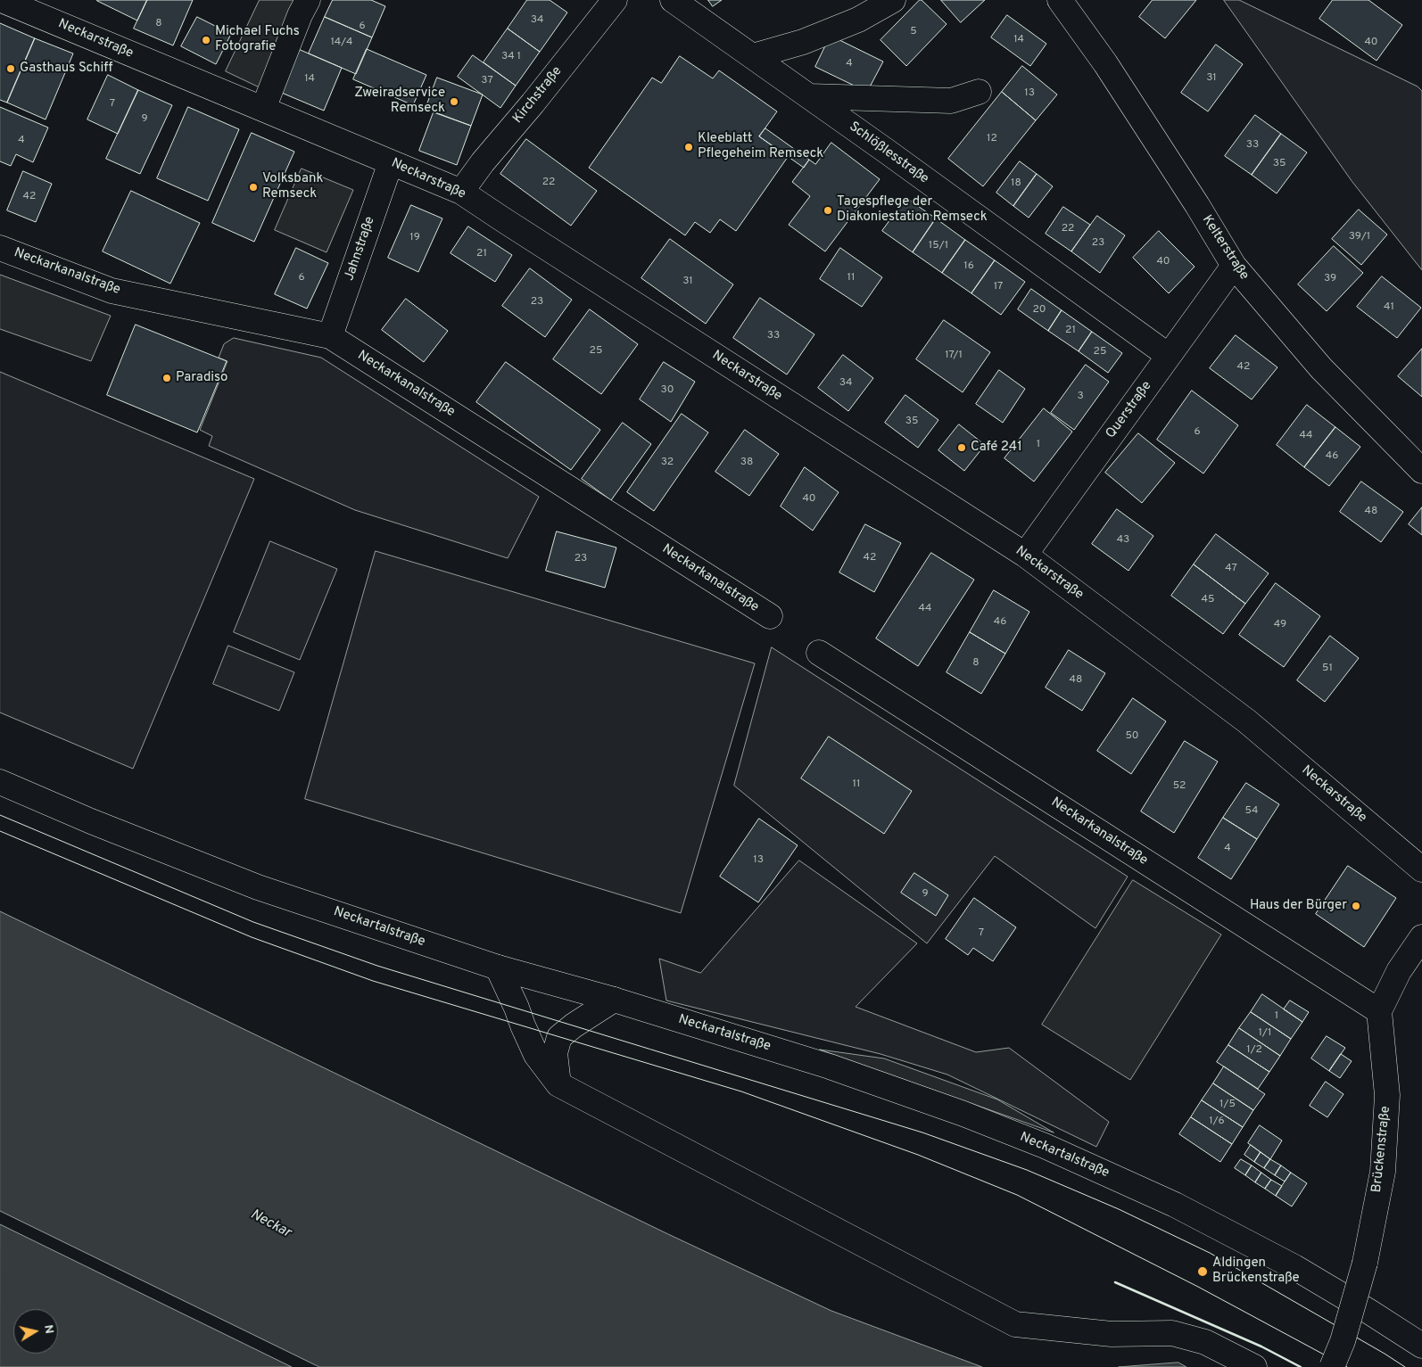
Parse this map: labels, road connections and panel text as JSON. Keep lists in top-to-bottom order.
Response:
{
  "streets": {
    "street": [
      "Neckarstraße",
      "Kirchstraße",
      "Schlößlesstraße",
      "Kelterstraße",
      "Jahnstraße",
      "Neckarkanalstraße",
      "Querstraße",
      "Neckartalstraße",
      "Brückenstraße"
    ]
  },
  "crossings": [
    ["Neckarstraße", "Kirchstraße"],
    ["Neckarstraße", "Jahnstraße"],
    ["Neckarstraße", "Querstraße"],
    ["Schlößlesstraße", "Querstraße"],
    ["Kelterstraße", "Querstraße"],
    ["Jahnstraße", "Neckarkanalstraße"],
    ["Neckarkanalstraße", "Brückenstraße"]
  ],
  "water": ["Neckar"],
  "places": [
    "Michael Fuchs Fotografie",
    "Gasthaus Schiff",
    "Zweiradservice Remseck",
    "Kleeblatt Pflegeheim Remseck",
    "Volksbank Remseck",
    "Tagespflege der Diakoniestation Remseck",
    "Paradiso",
    "Café 241",
    "Haus der Bürger",
    "Aldingen Brückenstraße"
  ],
  "house_numbers": [
    "34",
    "8",
    "6",
    "5",
    "14",
    "14/4",
    "40",
    "34 1",
    "4",
    "31",
    "14",
    "37",
    "13",
    "7",
    "9",
    "12",
    "4",
    "33",
    "35",
    "22",
    "18",
    "42",
    "22",
    "39/1",
    "19",
    "23",
    "15/1",
    "21",
    "40",
    "16",
    "6",
    "11",
    "39",
    "31",
    "17",
    "23",
    "41",
    "20",
    "21",
    "33",
    "25",
    "25",
    "17/1",
    "42",
    "34",
    "30",
    "3",
    "35",
    "6",
    "44",
    "1",
    "46",
    "32",
    "38",
    "40",
    "48",
    "43",
    "42",
    "23",
    "47",
    "45",
    "44",
    "46",
    "49",
    "8",
    "51",
    "48",
    "50",
    "11",
    "52",
    "54",
    "4",
    "13",
    "9",
    "7",
    "1",
    "1/1",
    "1/2",
    "1/5",
    "1/6"
  ],
  "north": "right"
}
